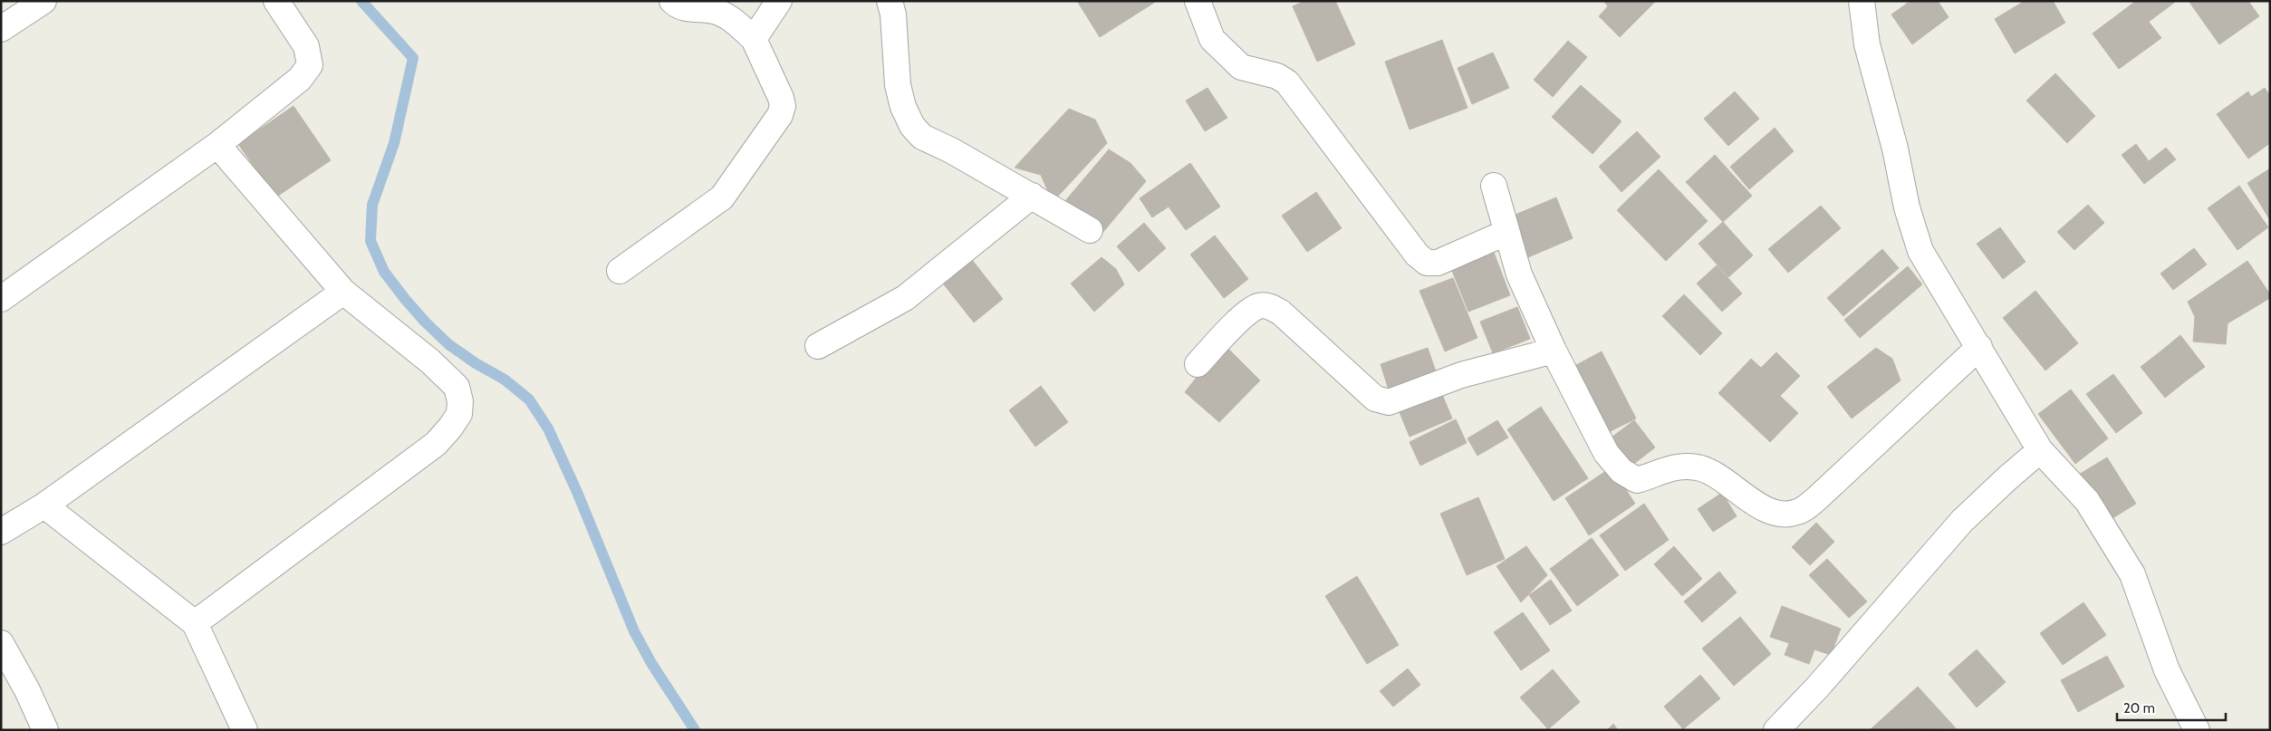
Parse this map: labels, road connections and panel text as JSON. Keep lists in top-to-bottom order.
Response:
{
  "scale_bar": "20 m"
}
